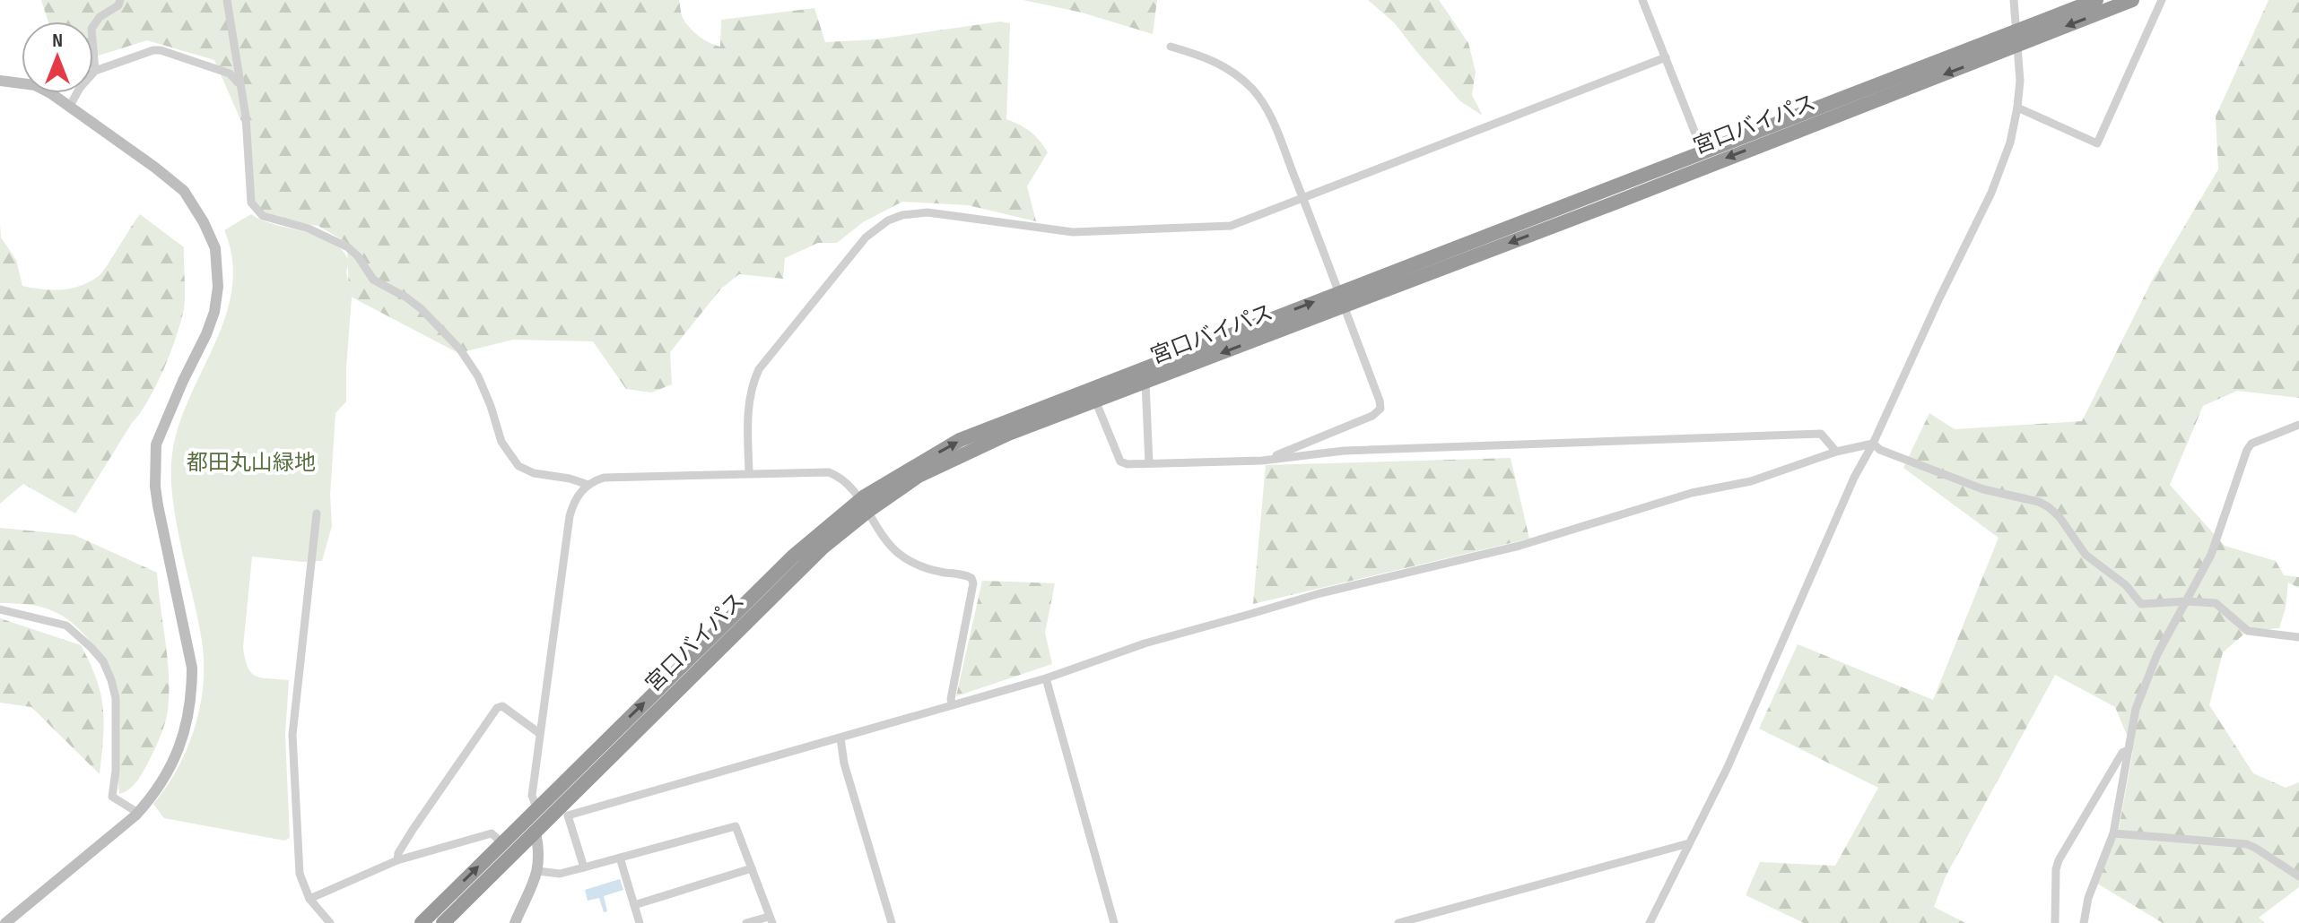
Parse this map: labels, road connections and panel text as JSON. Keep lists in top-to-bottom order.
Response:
{
  "streets": {
    "highway": ["宮口バイパス"]
  },
  "parks": ["都田丸山緑地"],
  "north": "top"
}
